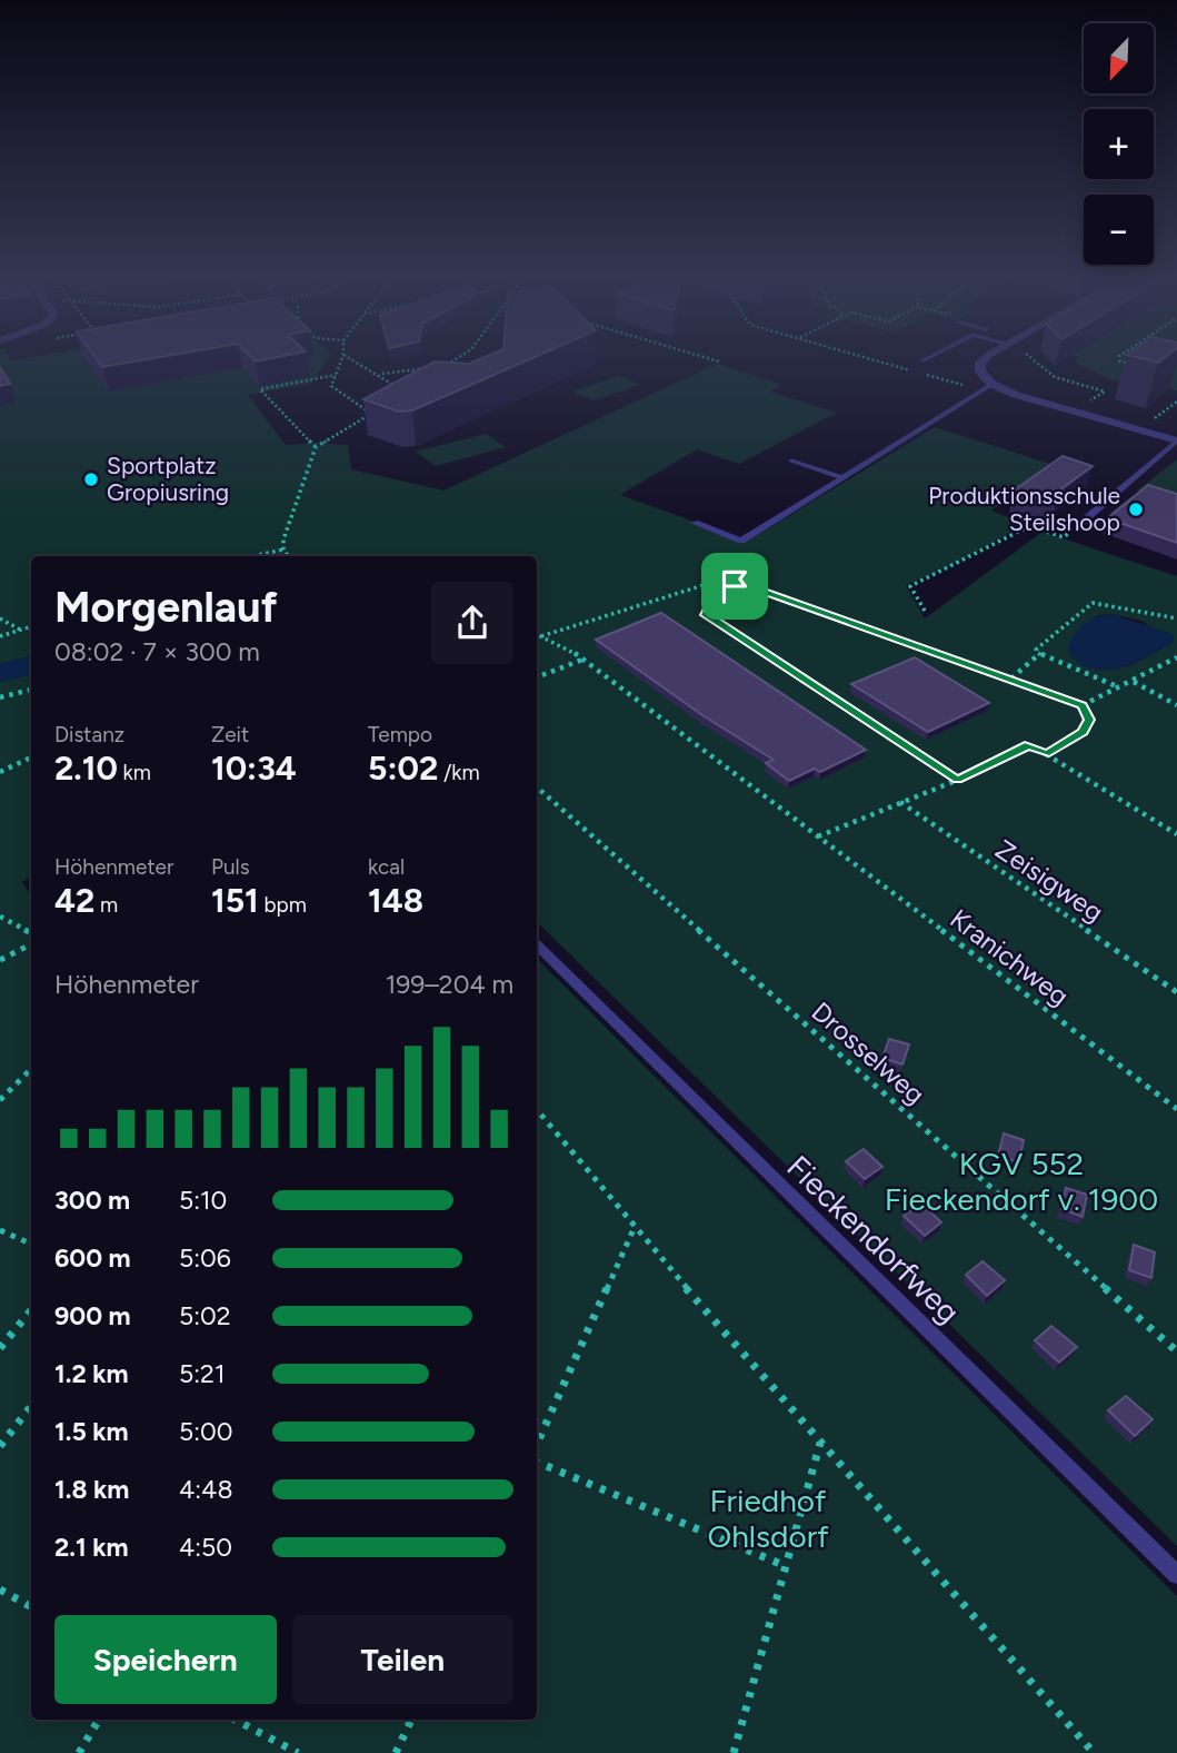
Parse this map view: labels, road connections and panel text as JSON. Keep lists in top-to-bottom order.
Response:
{
  "streets": {
    "lane": ["Fieckendorfweg"],
    "path": ["Zeisigweg", "Kranichweg", "Drosselweg"]
  },
  "parks": ["KGV 552 Fieckendorf v. 1900", "Friedhof Ohlsdorf"],
  "places": ["Sportplatz Gropiusring", "Produktionsschule Steilshoop"],
  "north": "bottom left",
  "page": {
    "map_buttons": ["+", "−"],
    "heading": ["Morgenlauf", "08:02 · 7 × 300 m"],
    "stats": [
      ["Distanz", "2.10 km"],
      ["Zeit", "10:34"],
      ["Tempo", "5:02 /km"],
      ["Höhenmeter", "42 m"],
      ["Puls", "151 bpm"],
      ["kcal", "148"]
    ],
    "chart": ["Höhenmeter", "199–204 m"],
    "list": [
      {
        "name": "300 m",
        "note": "5:10"
      },
      {
        "name": "600 m",
        "note": "5:06"
      },
      {
        "name": "900 m",
        "note": "5:02"
      },
      {
        "name": "1.2 km",
        "note": "5:21"
      },
      {
        "name": "1.5 km",
        "note": "5:00"
      },
      {
        "name": "1.8 km",
        "note": "4:48"
      },
      {
        "name": "2.1 km",
        "note": "4:50"
      }
    ],
    "buttons": ["Speichern", "Teilen"]
  }
}
